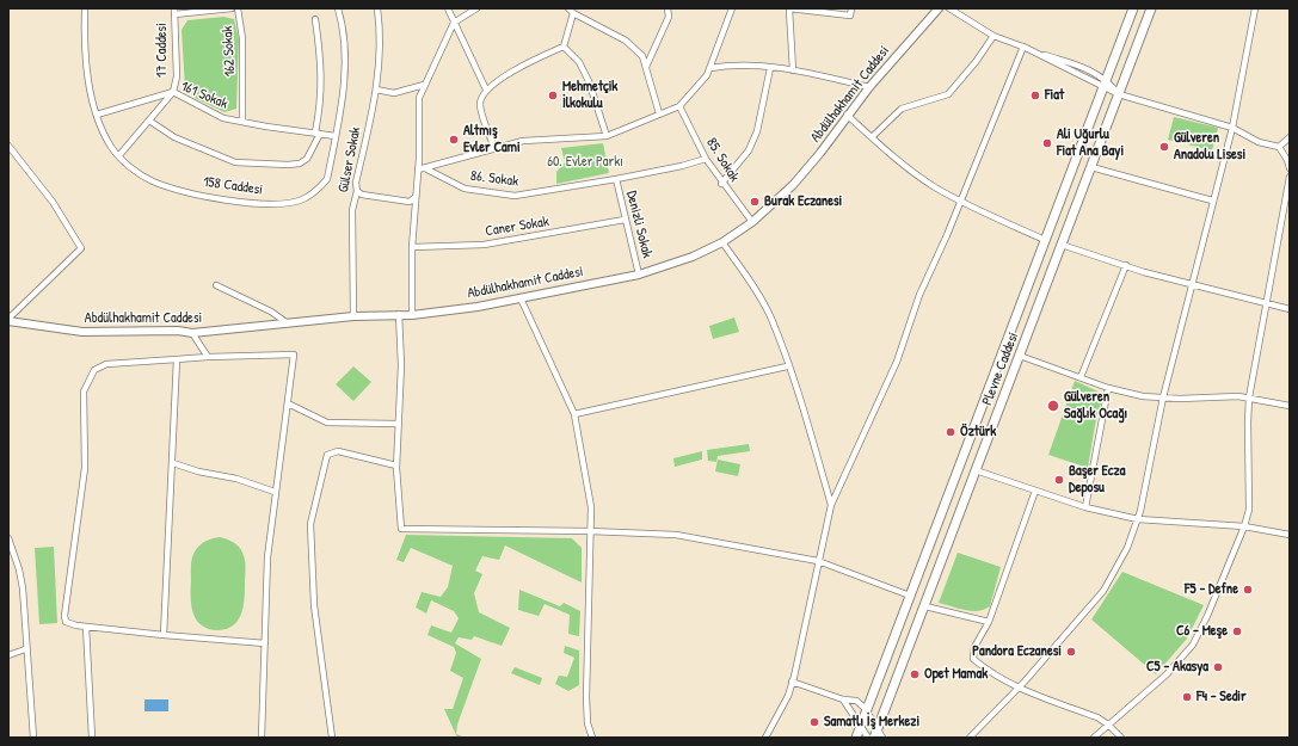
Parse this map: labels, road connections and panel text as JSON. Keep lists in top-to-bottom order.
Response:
{
  "streets": {
    "main road": ["Abdülhakhamit Caddesi", "Plevne Caddesi"],
    "street": [
      "17 Caddesi",
      "162 Sokak",
      "161 Sokak",
      "Gülser Sokak",
      "85. Sokak",
      "86. Sokak",
      "158 Caddesi",
      "Denizli Sokak",
      "Caner Sokak"
    ]
  },
  "crossings": [
    ["17 Caddesi", "161 Sokak"],
    ["162 Sokak", "161 Sokak"],
    ["Abdülhakhamit Caddesi", "Gülser Sokak"],
    ["Abdülhakhamit Caddesi", "85. Sokak"],
    ["Abdülhakhamit Caddesi", "Denizli Sokak"],
    ["161 Sokak", "158 Caddesi"],
    ["85. Sokak", "86. Sokak"],
    ["86. Sokak", "Denizli Sokak"],
    ["Denizli Sokak", "Caner Sokak"]
  ],
  "parks": ["60. Evler Parkı"],
  "places": [
    "Mehmetçik İlkokulu",
    "Fiat",
    "Altmış Evler Cami",
    "Ali Uğurlu Fiat Ana Bayi",
    "Gülveren Anadolu Lisesi",
    "Burak Eczanesi",
    "Gülveren Sağlık Ocağı",
    "Öztürk",
    "Başer Ecza Deposu",
    "F5 - Defne",
    "C6 - Meşe",
    "Pandora Eczanesi",
    "C5 - Akasya",
    "Opet Mamak",
    "F4 - Sedir",
    "Samatlı İş Merkezi"
  ]
}
